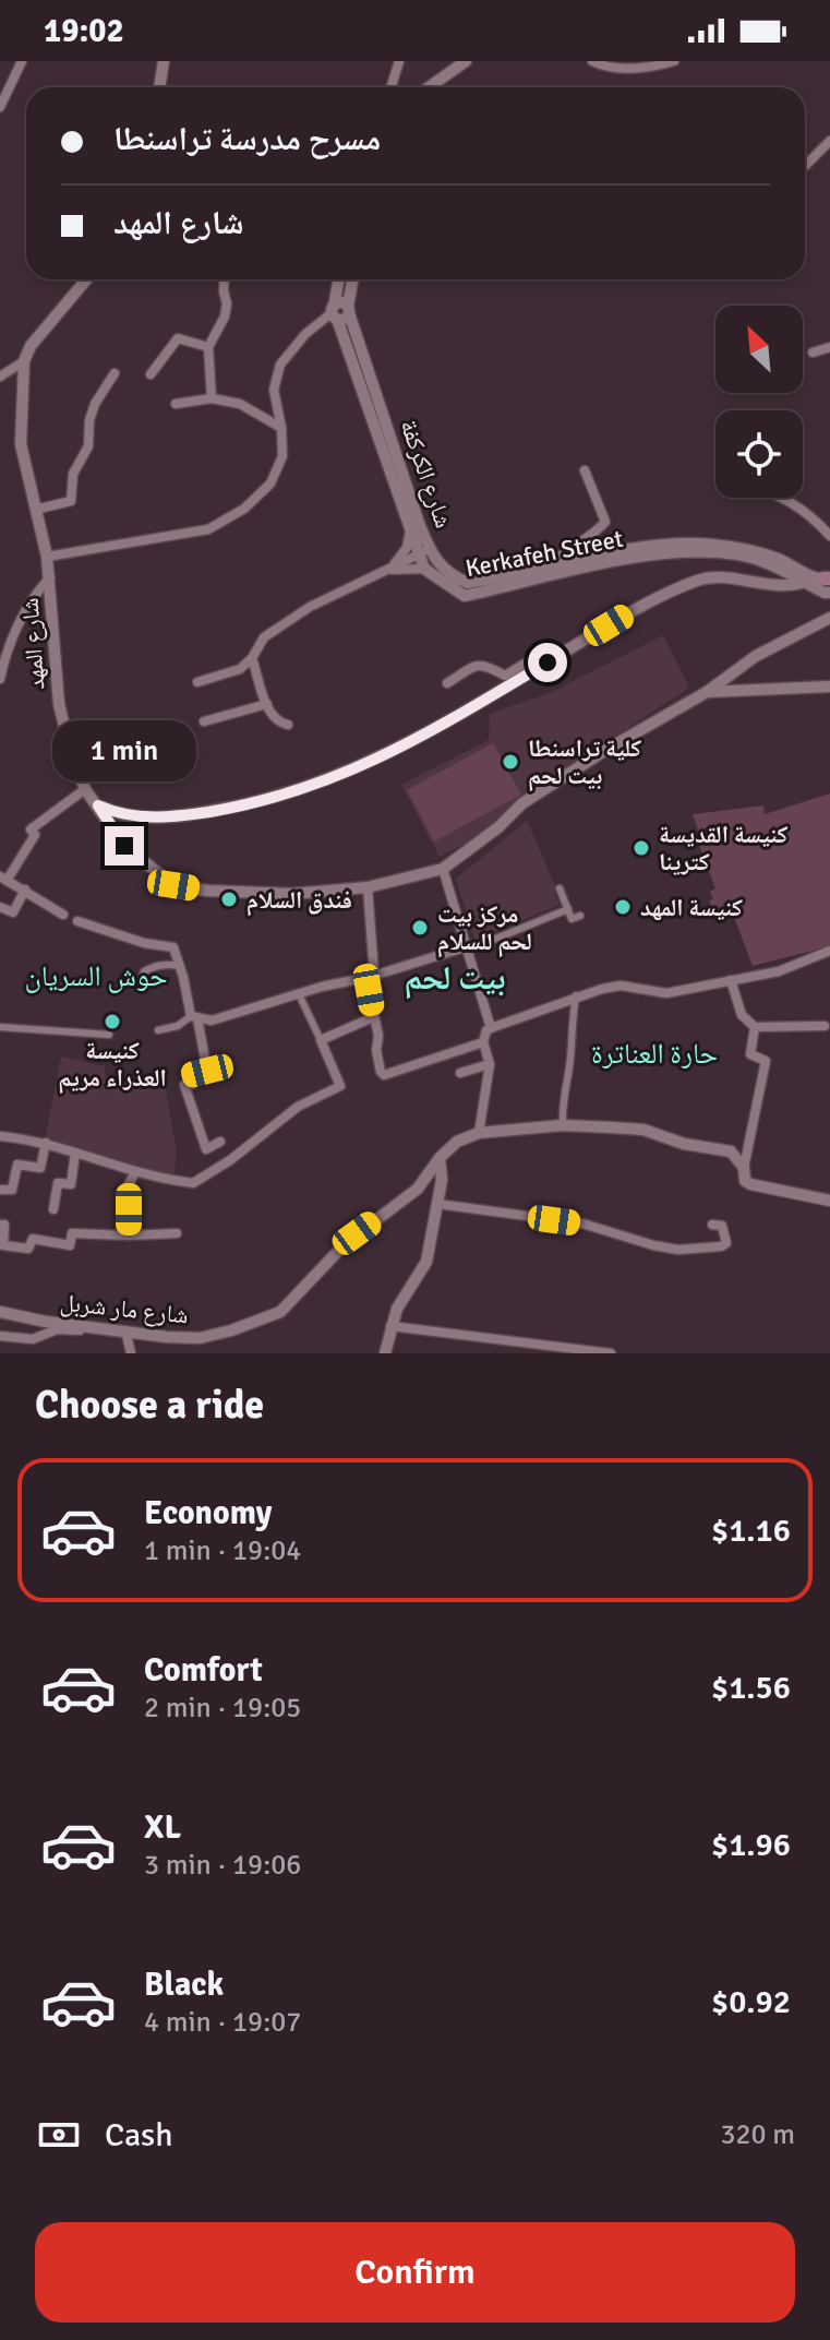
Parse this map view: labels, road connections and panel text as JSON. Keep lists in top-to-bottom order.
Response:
{
  "streets": {
    "street": [
      "شارع الكركفة",
      "Kerkafeh Street",
      "شارع المهد",
      "شارع مار شربل"
    ]
  },
  "crossings": [
    ["شارع الكركفة", "Kerkafeh Street"]
  ],
  "districts": ["حوش السريان", "بيت لحم", "حارة العناترة"],
  "places": [
    "كلية تراسنطا بيت لحم",
    "كنيسة القديسة كترينا",
    "فندق السلام",
    "كنيسة المهد",
    "مركز بيت لحم للسلام",
    "كنيسة العذراء مريم"
  ],
  "north": "top left",
  "page": {
    "status": "19:02",
    "banner": ["مسرح مدرسة تراسنطا", "شارع المهد"],
    "bubble": "1 min",
    "heading": "Choose a ride",
    "list": [
      {
        "name": "Economy",
        "note": "1 min · 19:04",
        "value": "$1.16"
      },
      {
        "name": "Comfort",
        "note": "2 min · 19:05",
        "value": "$1.56"
      },
      {
        "name": "XL",
        "note": "3 min · 19:06",
        "value": "$1.96"
      },
      {
        "name": "Black",
        "note": "4 min · 19:07",
        "value": "$0.92"
      }
    ],
    "pay": ["Cash", "320 m"],
    "buttons": "Confirm"
  }
}
